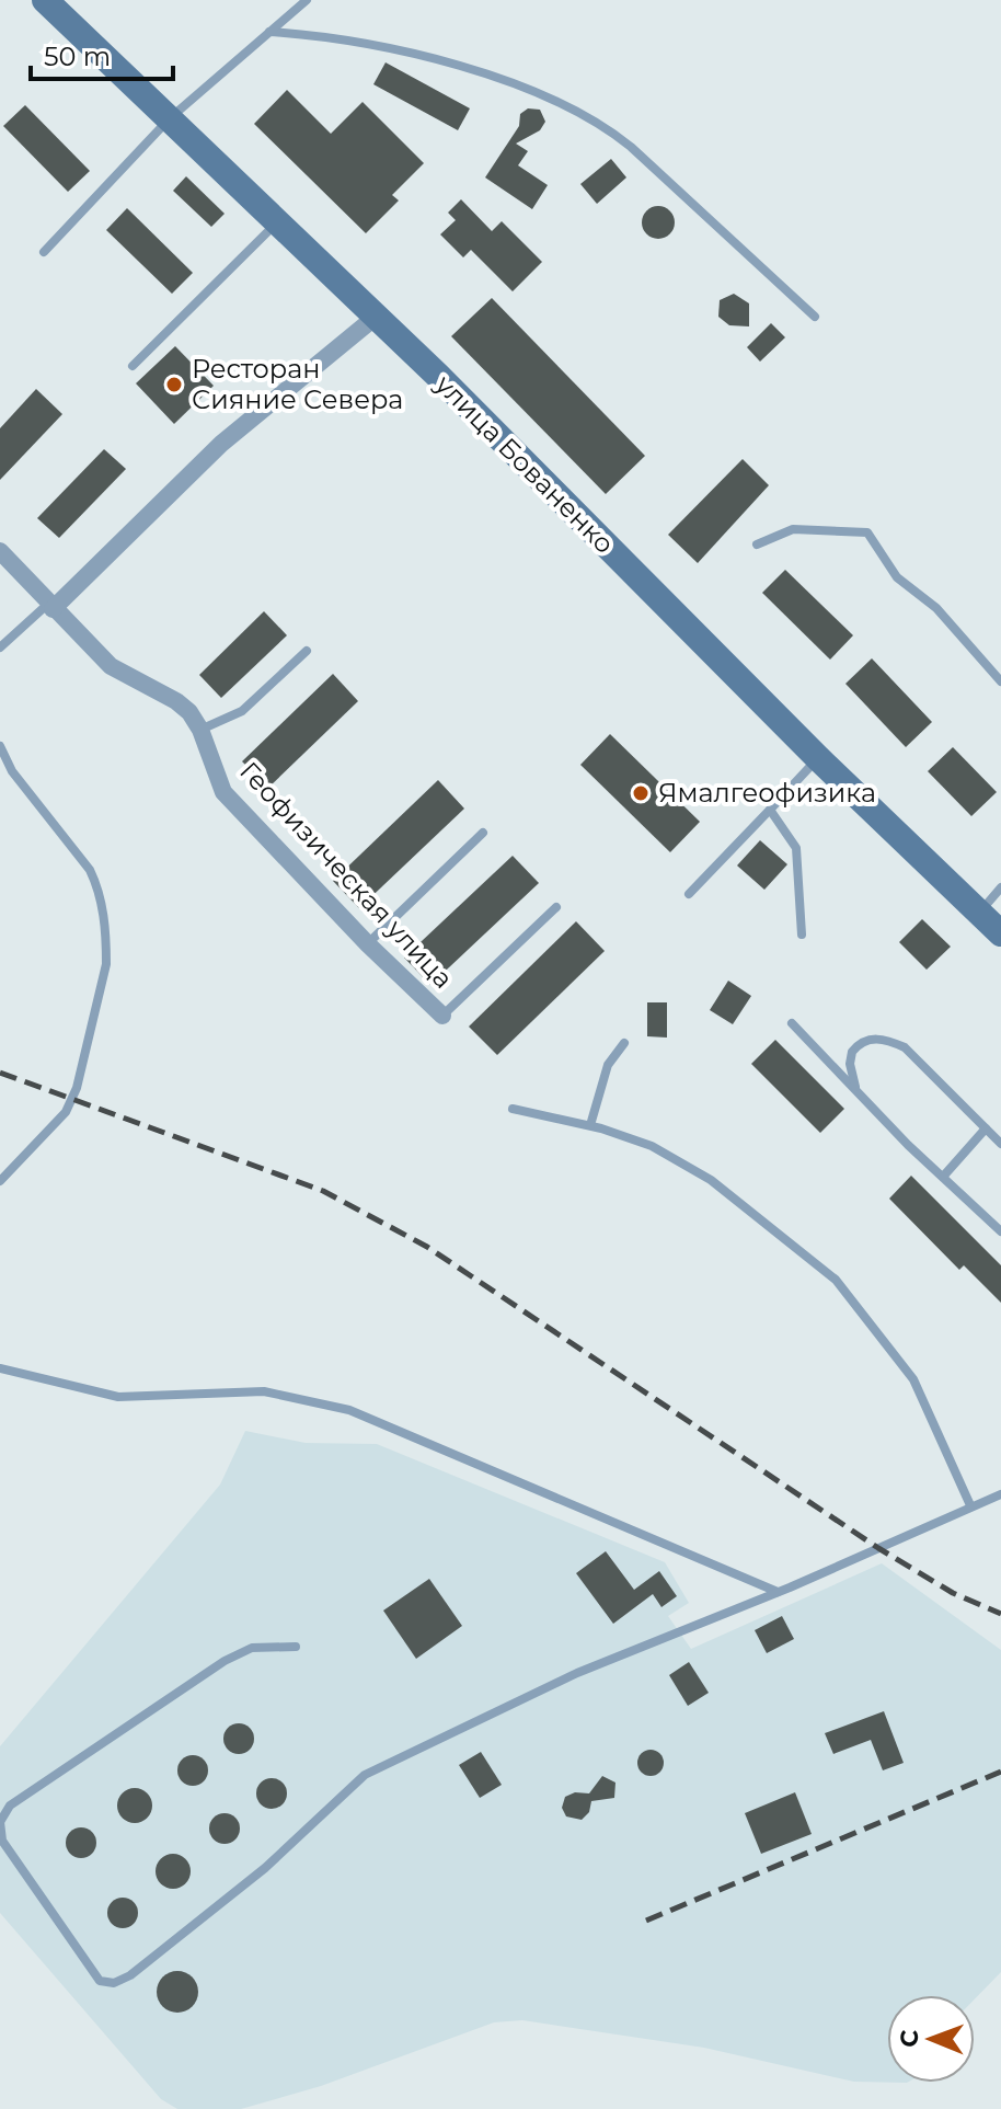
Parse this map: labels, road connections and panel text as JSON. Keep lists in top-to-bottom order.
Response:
{
  "streets": {
    "street": ["улица Бованенко", "Геофизическая улица"]
  },
  "places": ["Ресторан Сияние Севера", "Ямалгеофизика"],
  "scale_bar": "50 m",
  "north": "left"
}
